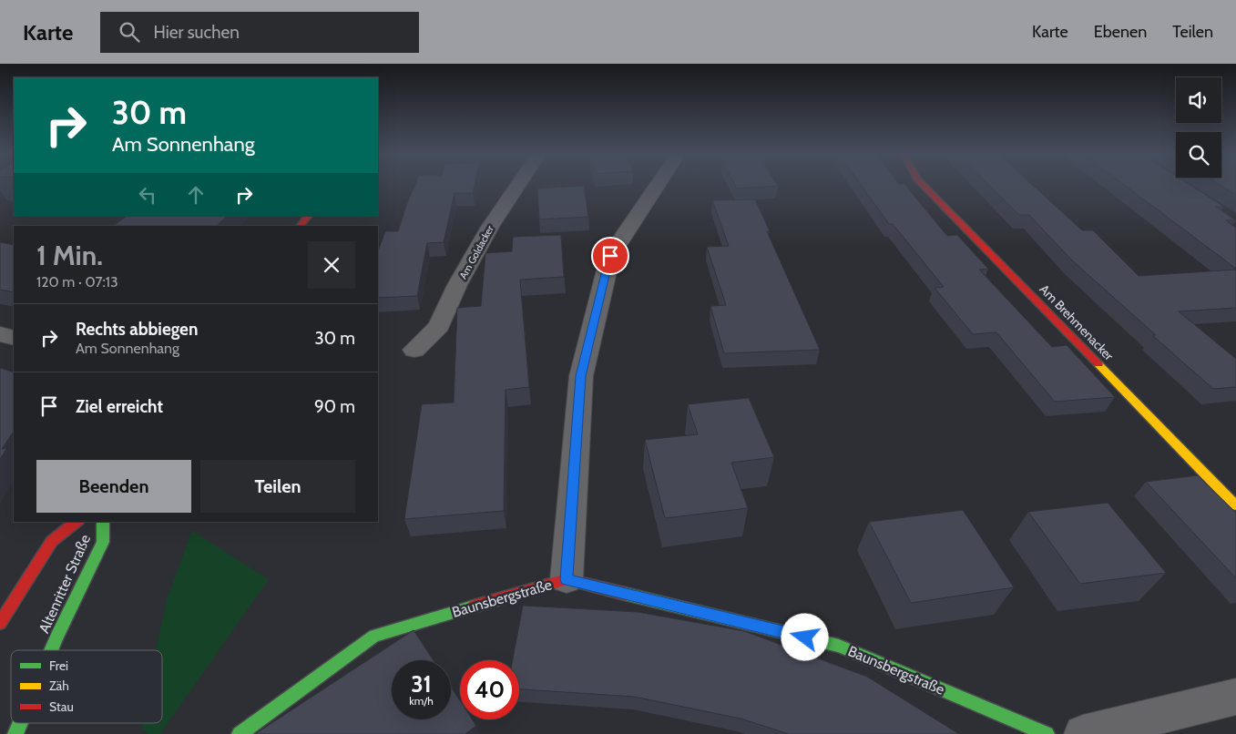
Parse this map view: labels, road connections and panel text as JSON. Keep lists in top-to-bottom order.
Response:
{
  "streets": {
    "street": [
      "Am Goldacker",
      "Am Brehmenacker",
      "Altenritter Straße",
      "Baunsbergstraße"
    ]
  },
  "legend": ["Frei", "Zäh", "Stau"],
  "page": {
    "header": "Karte",
    "search": "Hier suchen",
    "nav": ["Karte", "Ebenen", "Teilen"],
    "turn": ["30 m", "Am Sonnenhang"],
    "heading": ["1 Min.", "120 m · 07:13"],
    "list": [
      {
        "name": "Rechts abbiegen",
        "note": "Am Sonnenhang",
        "value": "30 m"
      },
      {
        "name": "Ziel erreicht",
        "value": "90 m"
      }
    ],
    "buttons": ["Beenden", "Teilen"],
    "speed": "31 km/h",
    "limit": "40"
  }
}
